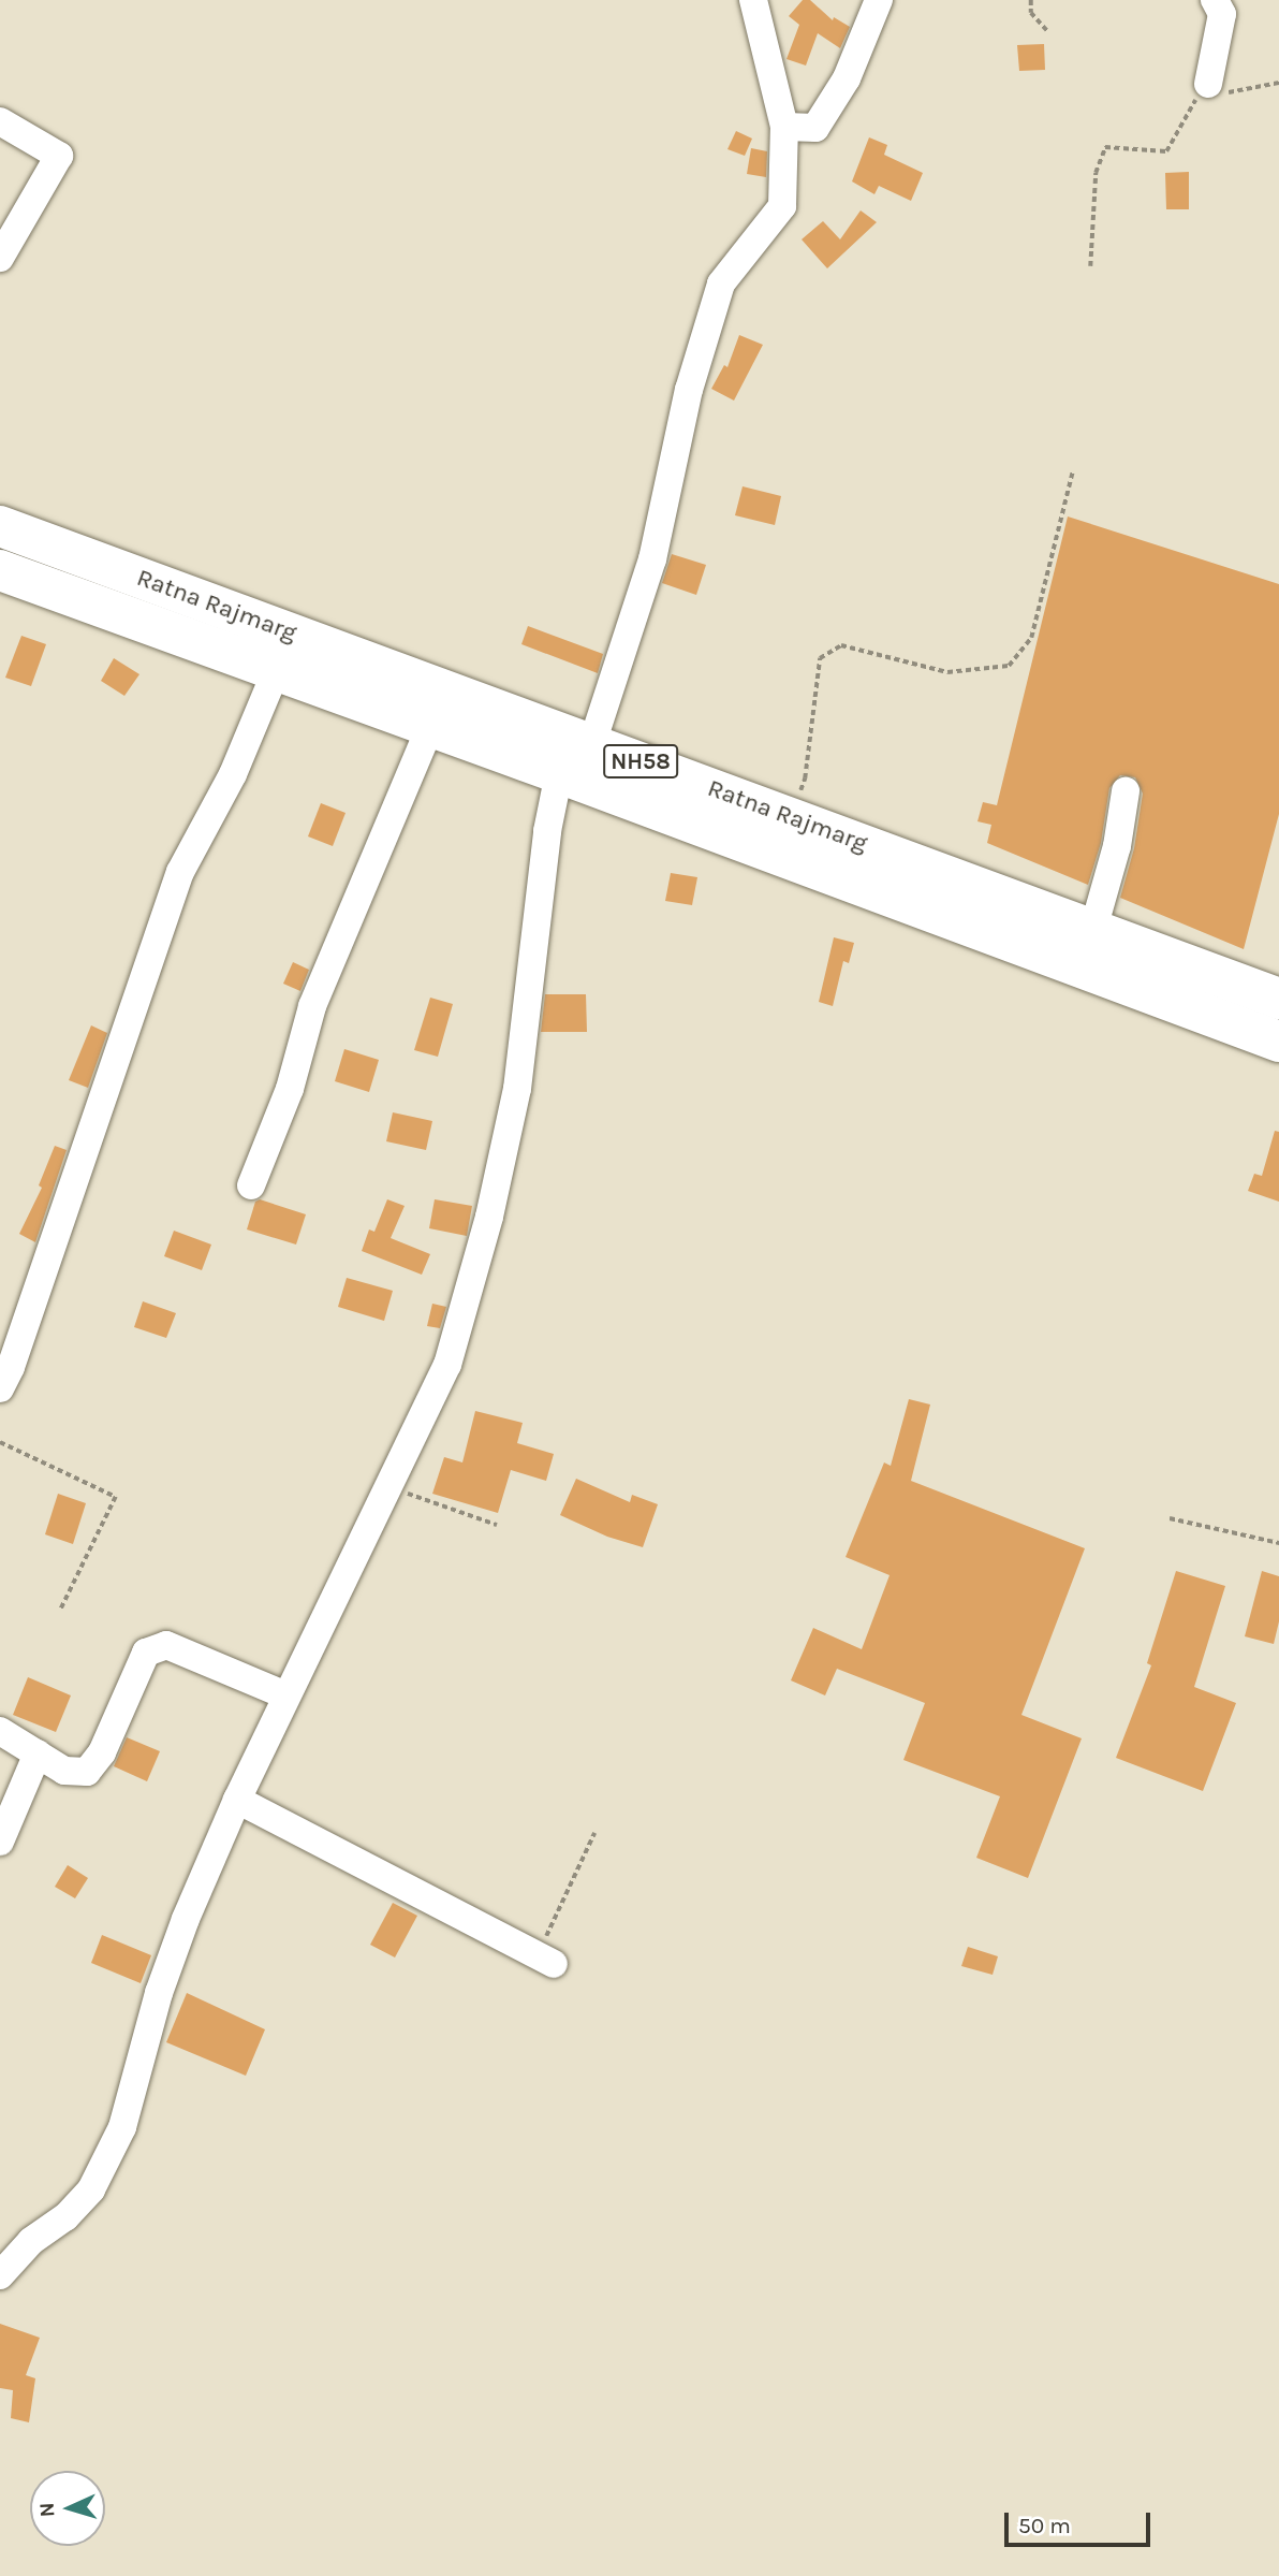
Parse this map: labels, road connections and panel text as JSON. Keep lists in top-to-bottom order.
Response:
{
  "streets": {
    "highway": ["Ratna Rajmarg", "NH58"]
  },
  "scale_bar": "50 m",
  "north": "left"
}
